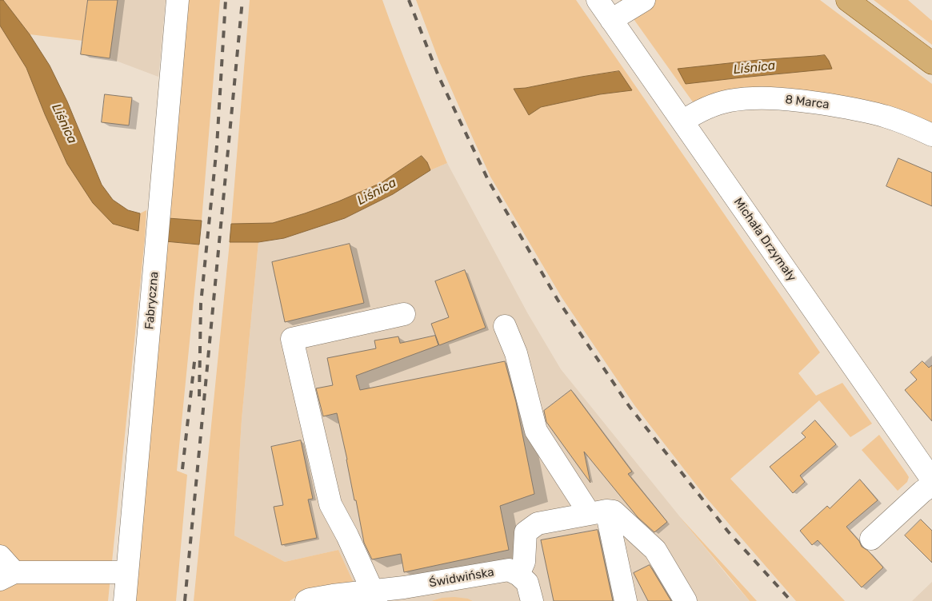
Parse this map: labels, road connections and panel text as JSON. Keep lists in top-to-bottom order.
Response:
{
  "streets": {
    "street": [
      "8 Marca",
      "Michała Drzymały",
      "Fabryczna",
      "Świdwińska"
    ]
  },
  "crossings": [
    ["8 Marca", "Michała Drzymały"]
  ],
  "water": ["Liśnica"]
}
